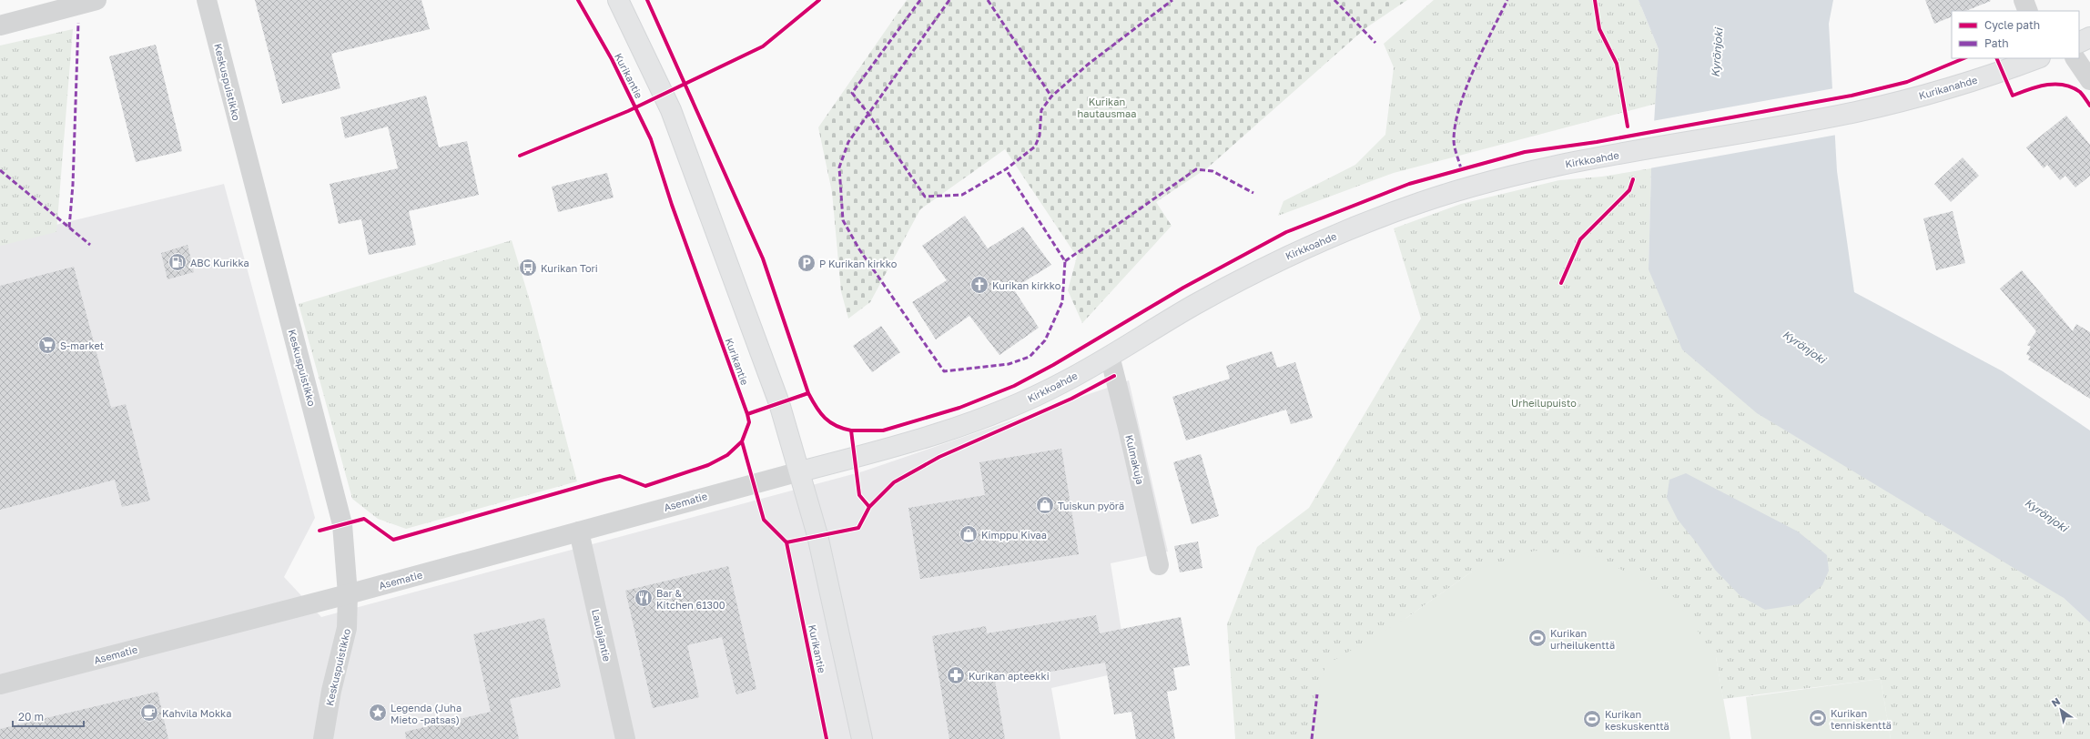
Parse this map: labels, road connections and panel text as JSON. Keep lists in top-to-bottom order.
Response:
{
  "streets": {
    "main road": ["Kurikanahde", "Kirkkoahde"],
    "street": [
      "Keskuspuistikko",
      "Kulmakuja",
      "Asematie",
      "Laulajantie"
    ],
    "cycle path": ["Kurikantie"]
  },
  "crossings": [
    ["Keskuspuistikko", "Asematie"],
    ["Kurikanahde", "Kirkkoahde"],
    ["Kirkkoahde", "Kulmakuja"],
    ["Kirkkoahde", "Asematie"],
    ["Asematie", "Laulajantie"]
  ],
  "water": ["Kyrönjoki"],
  "parks": ["Kurikan hautausmaa", "Urheilupuisto"],
  "places": {
    "fuel station": ["ABC Kurikka"],
    "parking": ["P Kurikan kirkko"],
    "bus stop": ["Kurikan Tori"],
    "church": ["Kurikan kirkko"],
    "supermarket": ["S-market"],
    "shop": ["Tuiskun pyörä", "Kimppu Kivaa"],
    "restaurant": ["Bar & Kitchen 61300"],
    "sports": ["Kurikan urheilukenttä", "Kurikan tenniskenttä", "Kurikan keskuskenttä"],
    "pharmacy": ["Kurikan apteekki"],
    "cafe": ["Kahvila Mokka"],
    "place": ["Legenda (Juha Mieto -patsas)"]
  },
  "legend": ["Cycle path", "Path"],
  "scale_bar": "20 m",
  "north": "top left"
}
